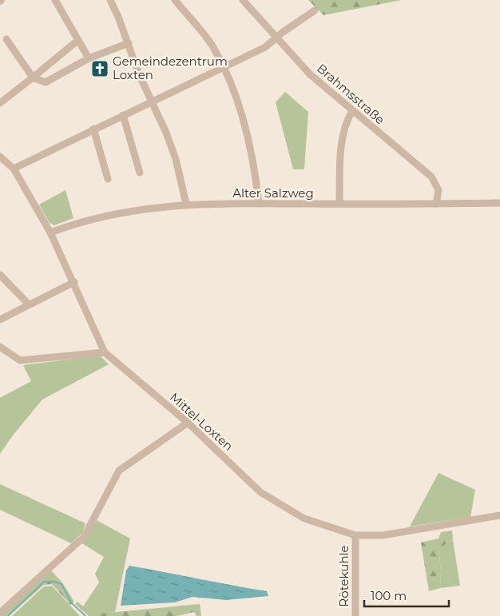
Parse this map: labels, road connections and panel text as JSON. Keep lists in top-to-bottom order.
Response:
{
  "streets": {
    "street": [
      "Brahmsstraße",
      "Alter Salzweg",
      "Mittel-Loxten",
      "Rötekuhle"
    ]
  },
  "crossings": [
    ["Brahmsstraße", "Alter Salzweg"],
    ["Alter Salzweg", "Mittel-Loxten"],
    ["Mittel-Loxten", "Rötekuhle"]
  ],
  "places": {
    "church": ["Gemeindezentrum Loxten"]
  },
  "scale_bar": "100 m"
}
